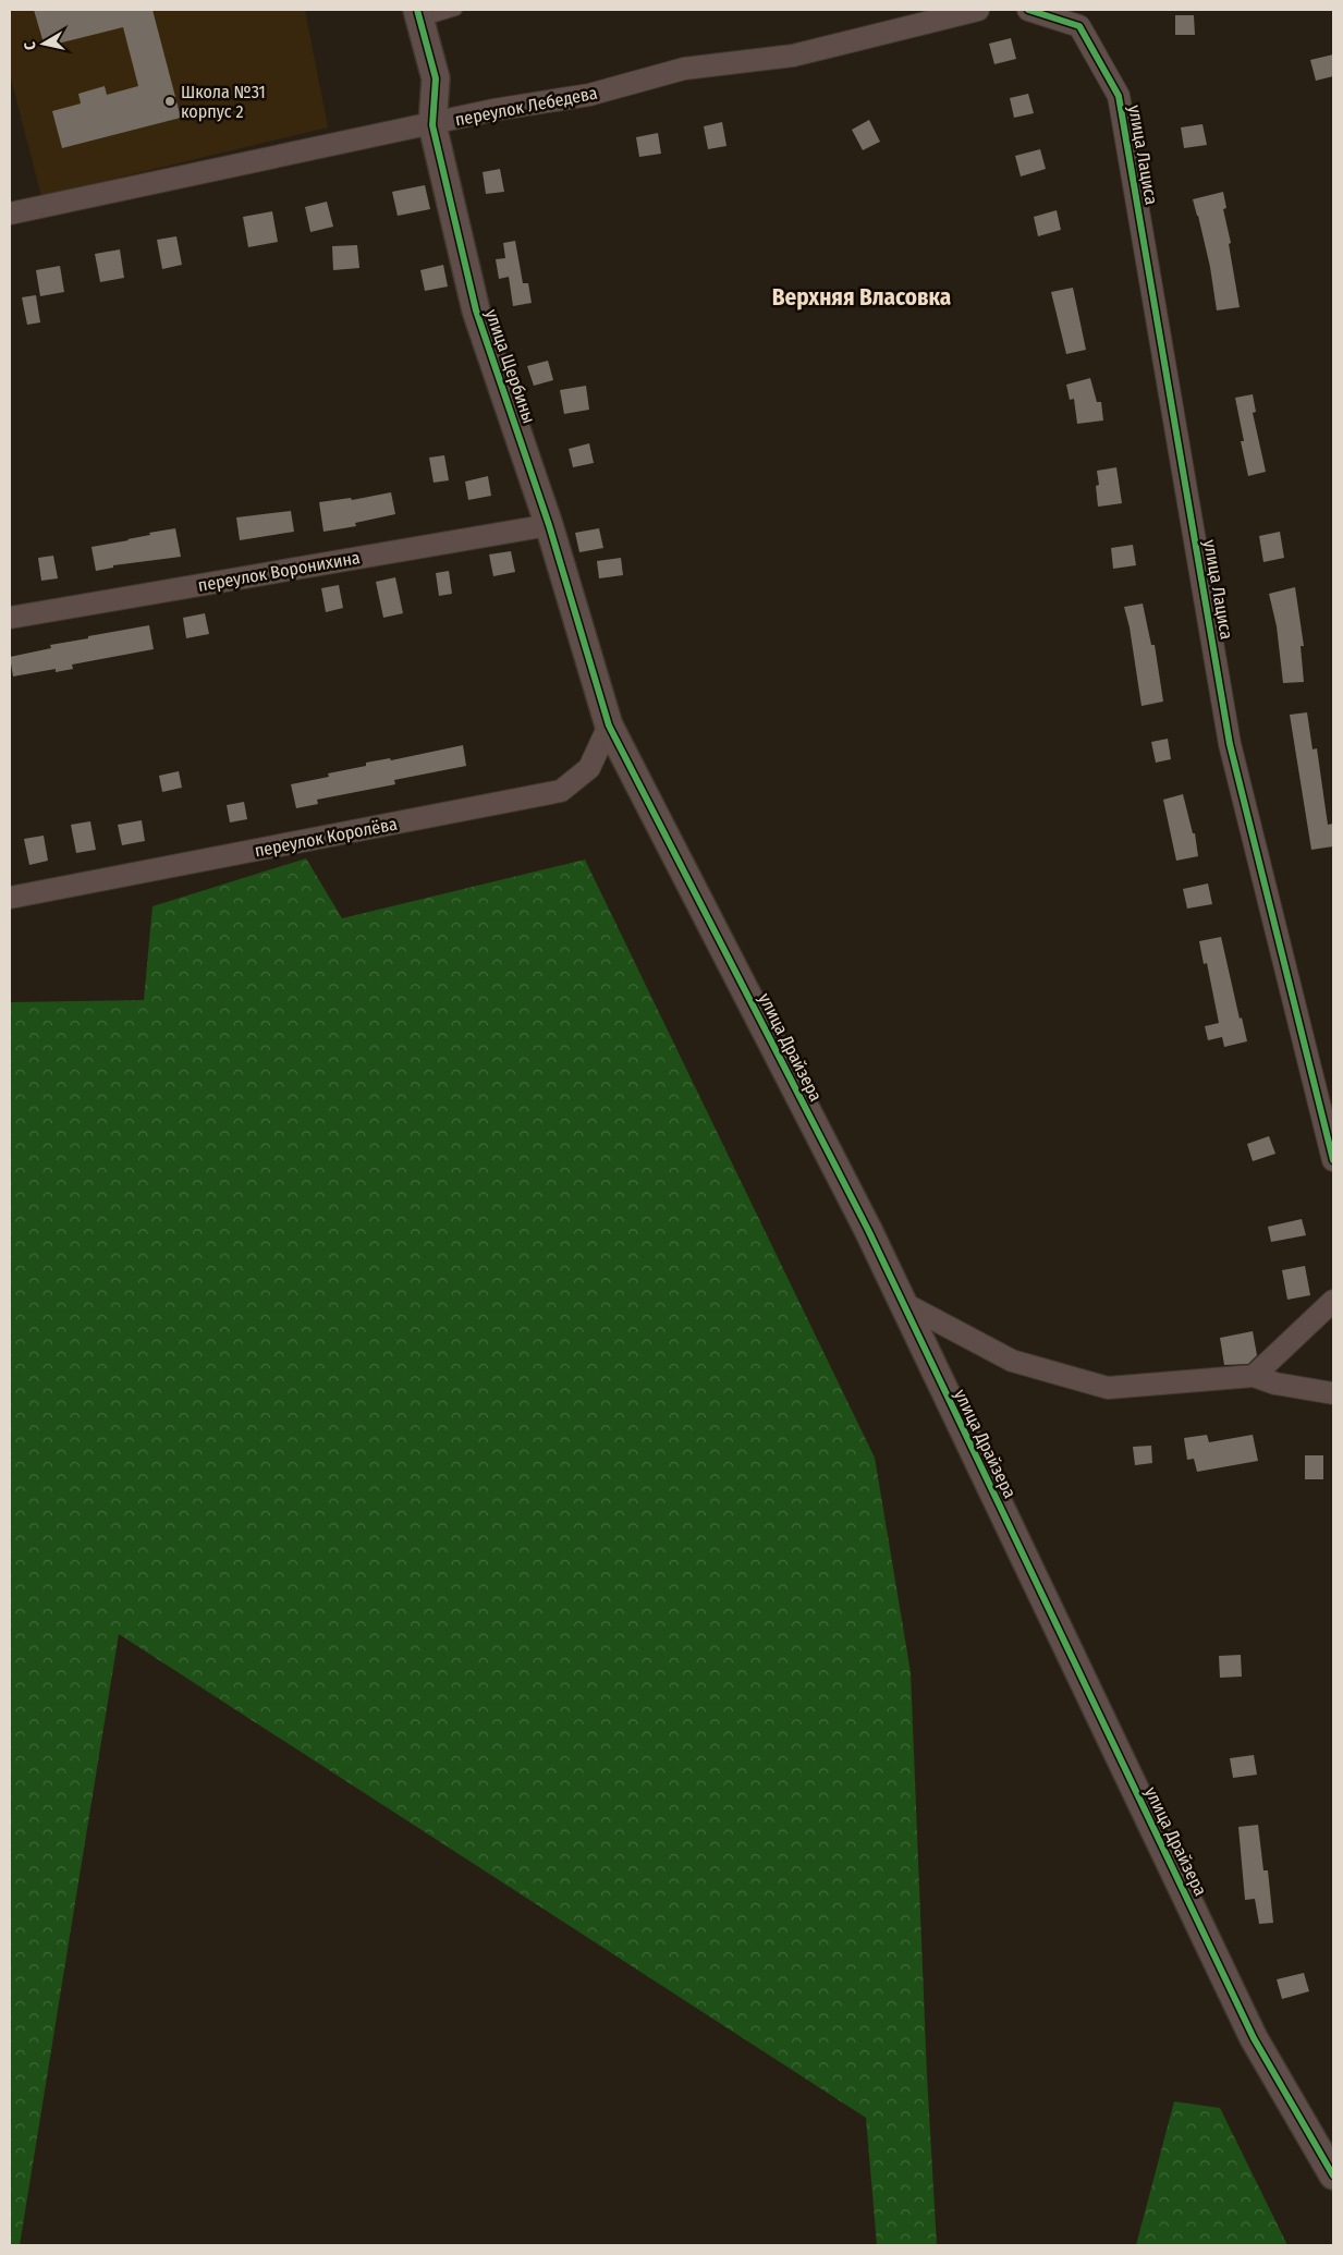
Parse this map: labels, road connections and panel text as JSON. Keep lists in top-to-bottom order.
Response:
{
  "streets": {
    "street": [
      "переулок Лебедева",
      "улица Лациса",
      "улица Щербины",
      "переулок Воронихина",
      "переулок Королёва",
      "улица Драйзера"
    ]
  },
  "crossings": [
    ["переулок Лебедева", "улица Щербины"],
    ["улица Щербины", "переулок Воронихина"],
    ["улица Щербины", "переулок Королёва"],
    ["улица Щербины", "улица Драйзера"],
    ["переулок Королёва", "улица Драйзера"]
  ],
  "districts": ["Верхняя Власовка"],
  "places": ["Школа №31 корпус 2"],
  "north": "left"
}
